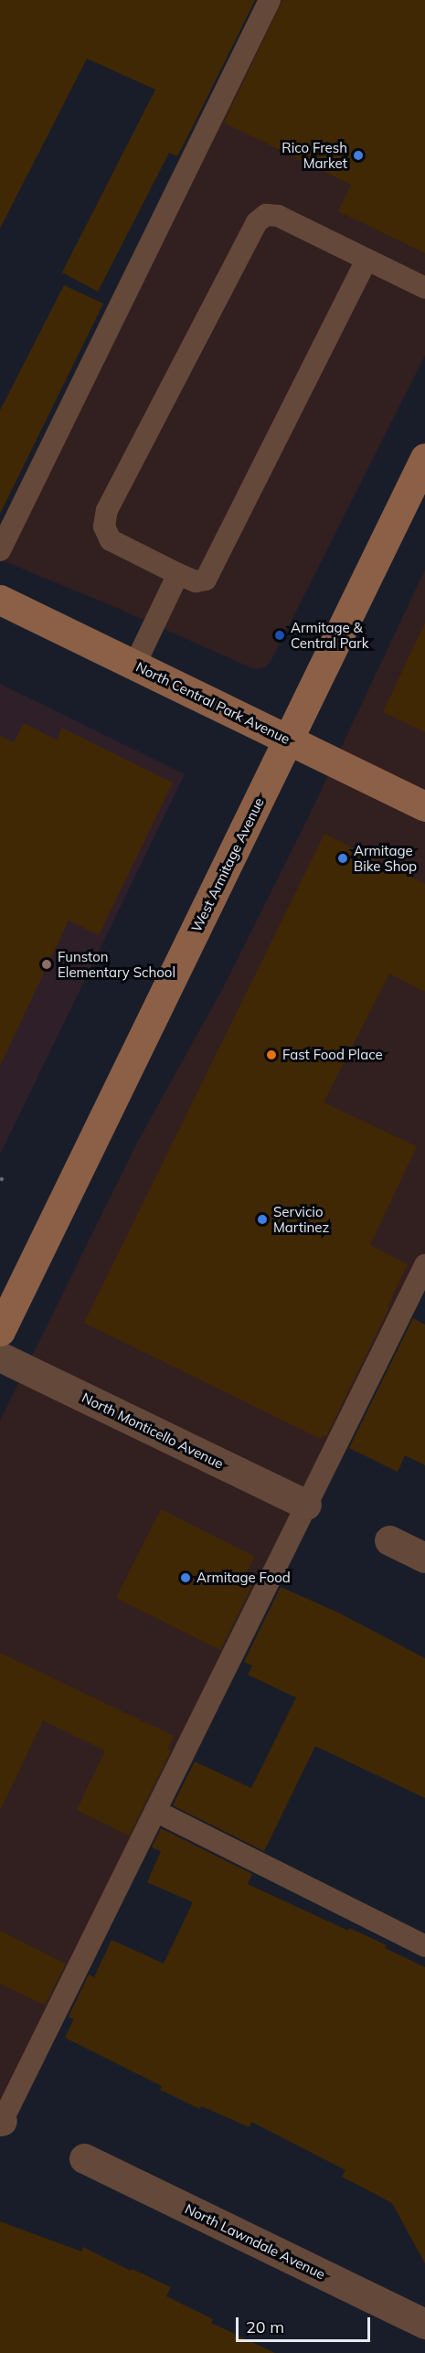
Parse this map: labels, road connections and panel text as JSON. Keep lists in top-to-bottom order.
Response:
{
  "streets": {
    "main road": ["North Central Park Avenue", "West Armitage Avenue"],
    "street": ["North Monticello Avenue", "North Lawndale Avenue"]
  },
  "crossings": [
    ["North Central Park Avenue", "West Armitage Avenue"]
  ],
  "places": [
    "Rico Fresh Market",
    "Armitage & Central Park",
    "Armitage Bike Shop",
    "Funston Elementary School",
    "Fast Food Place",
    "Servicio Martinez",
    "Armitage Food"
  ],
  "scale_bar": "20 m"
}
